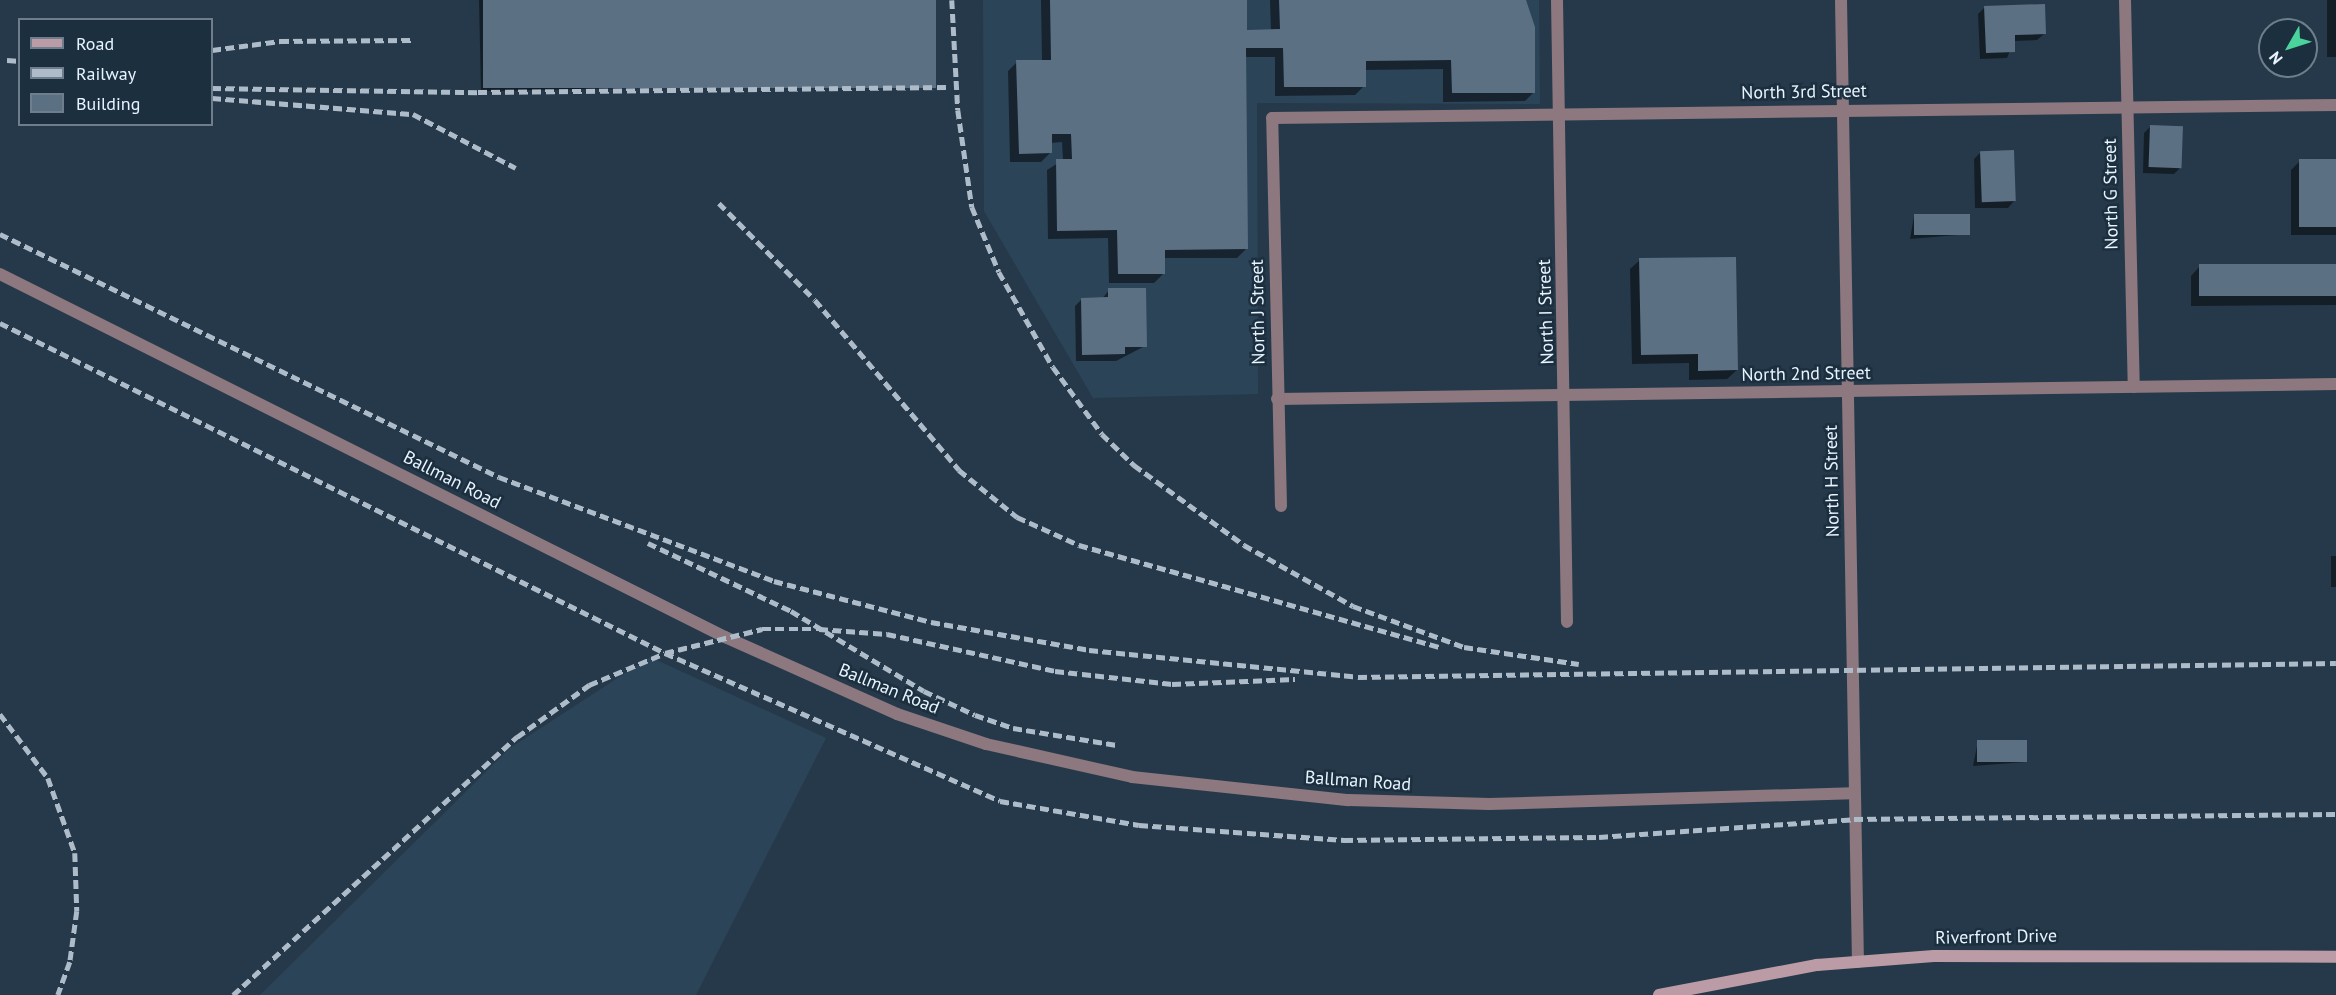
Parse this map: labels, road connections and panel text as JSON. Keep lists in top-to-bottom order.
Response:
{
  "streets": {
    "street": [
      "North 3rd Street",
      "North G Street",
      "North J Street",
      "North I Street",
      "North 2nd Street",
      "Ballman Road",
      "North H Street",
      "Riverfront Drive"
    ]
  },
  "crossings": [
    ["North 3rd Street", "North G Street"],
    ["North 3rd Street", "North J Street"],
    ["North 3rd Street", "North I Street"],
    ["North 3rd Street", "North H Street"],
    ["North G Street", "North 2nd Street"],
    ["North J Street", "North 2nd Street"],
    ["North I Street", "North 2nd Street"],
    ["North 2nd Street", "North H Street"],
    ["Ballman Road", "North H Street"],
    ["North H Street", "Riverfront Drive"]
  ],
  "legend": ["Road", "Railway", "Building"],
  "north": "bottom left"
}
